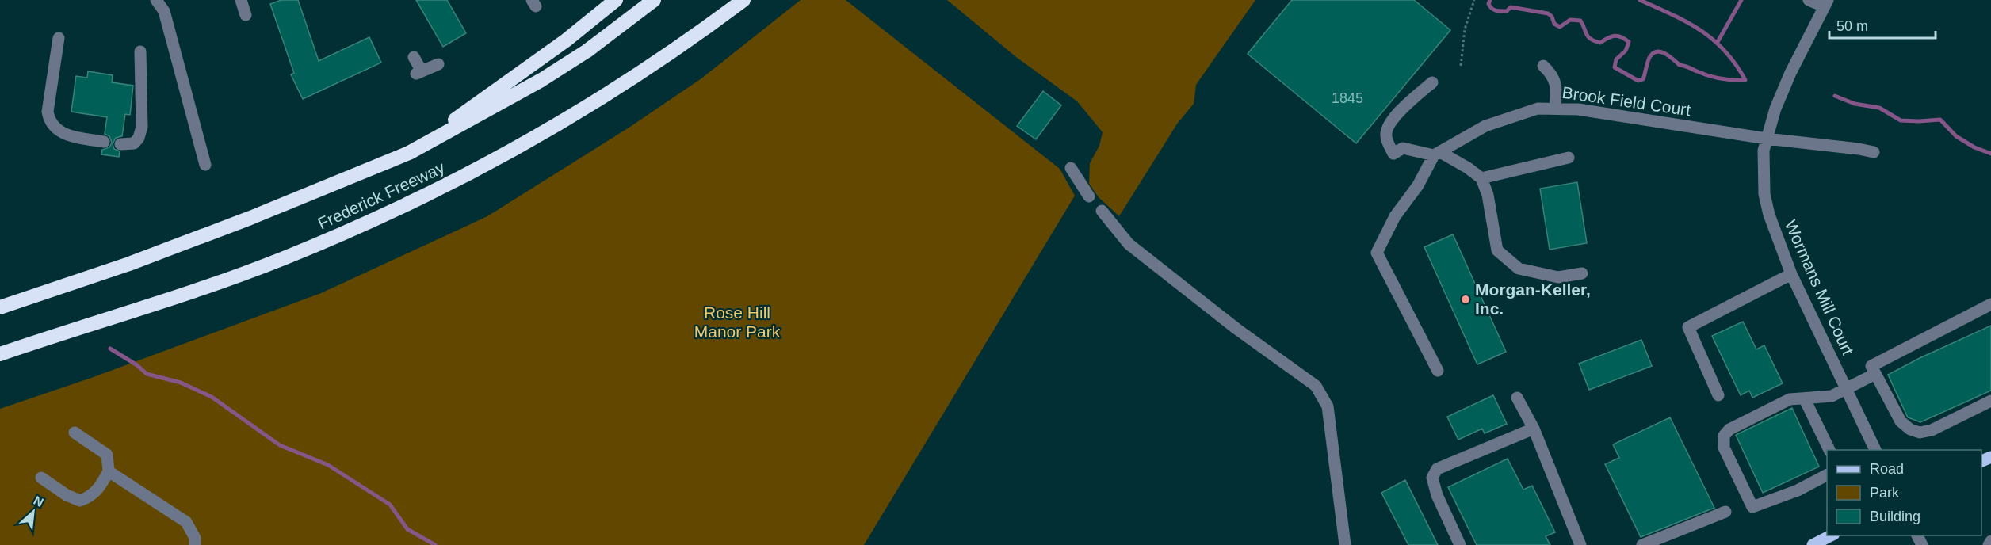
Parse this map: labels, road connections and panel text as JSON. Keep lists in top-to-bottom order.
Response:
{
  "streets": {
    "highway": ["Frederick Freeway"],
    "street": ["Brook Field Court", "Wormans Mill Court"]
  },
  "crossings": [
    ["Brook Field Court", "Wormans Mill Court"]
  ],
  "parks": ["Rose Hill Manor Park"],
  "places": ["Morgan-Keller, Inc."],
  "house_numbers": ["1845"],
  "legend": ["Road", "Park", "Building"],
  "scale_bar": "50 m",
  "north": "top right"
}
